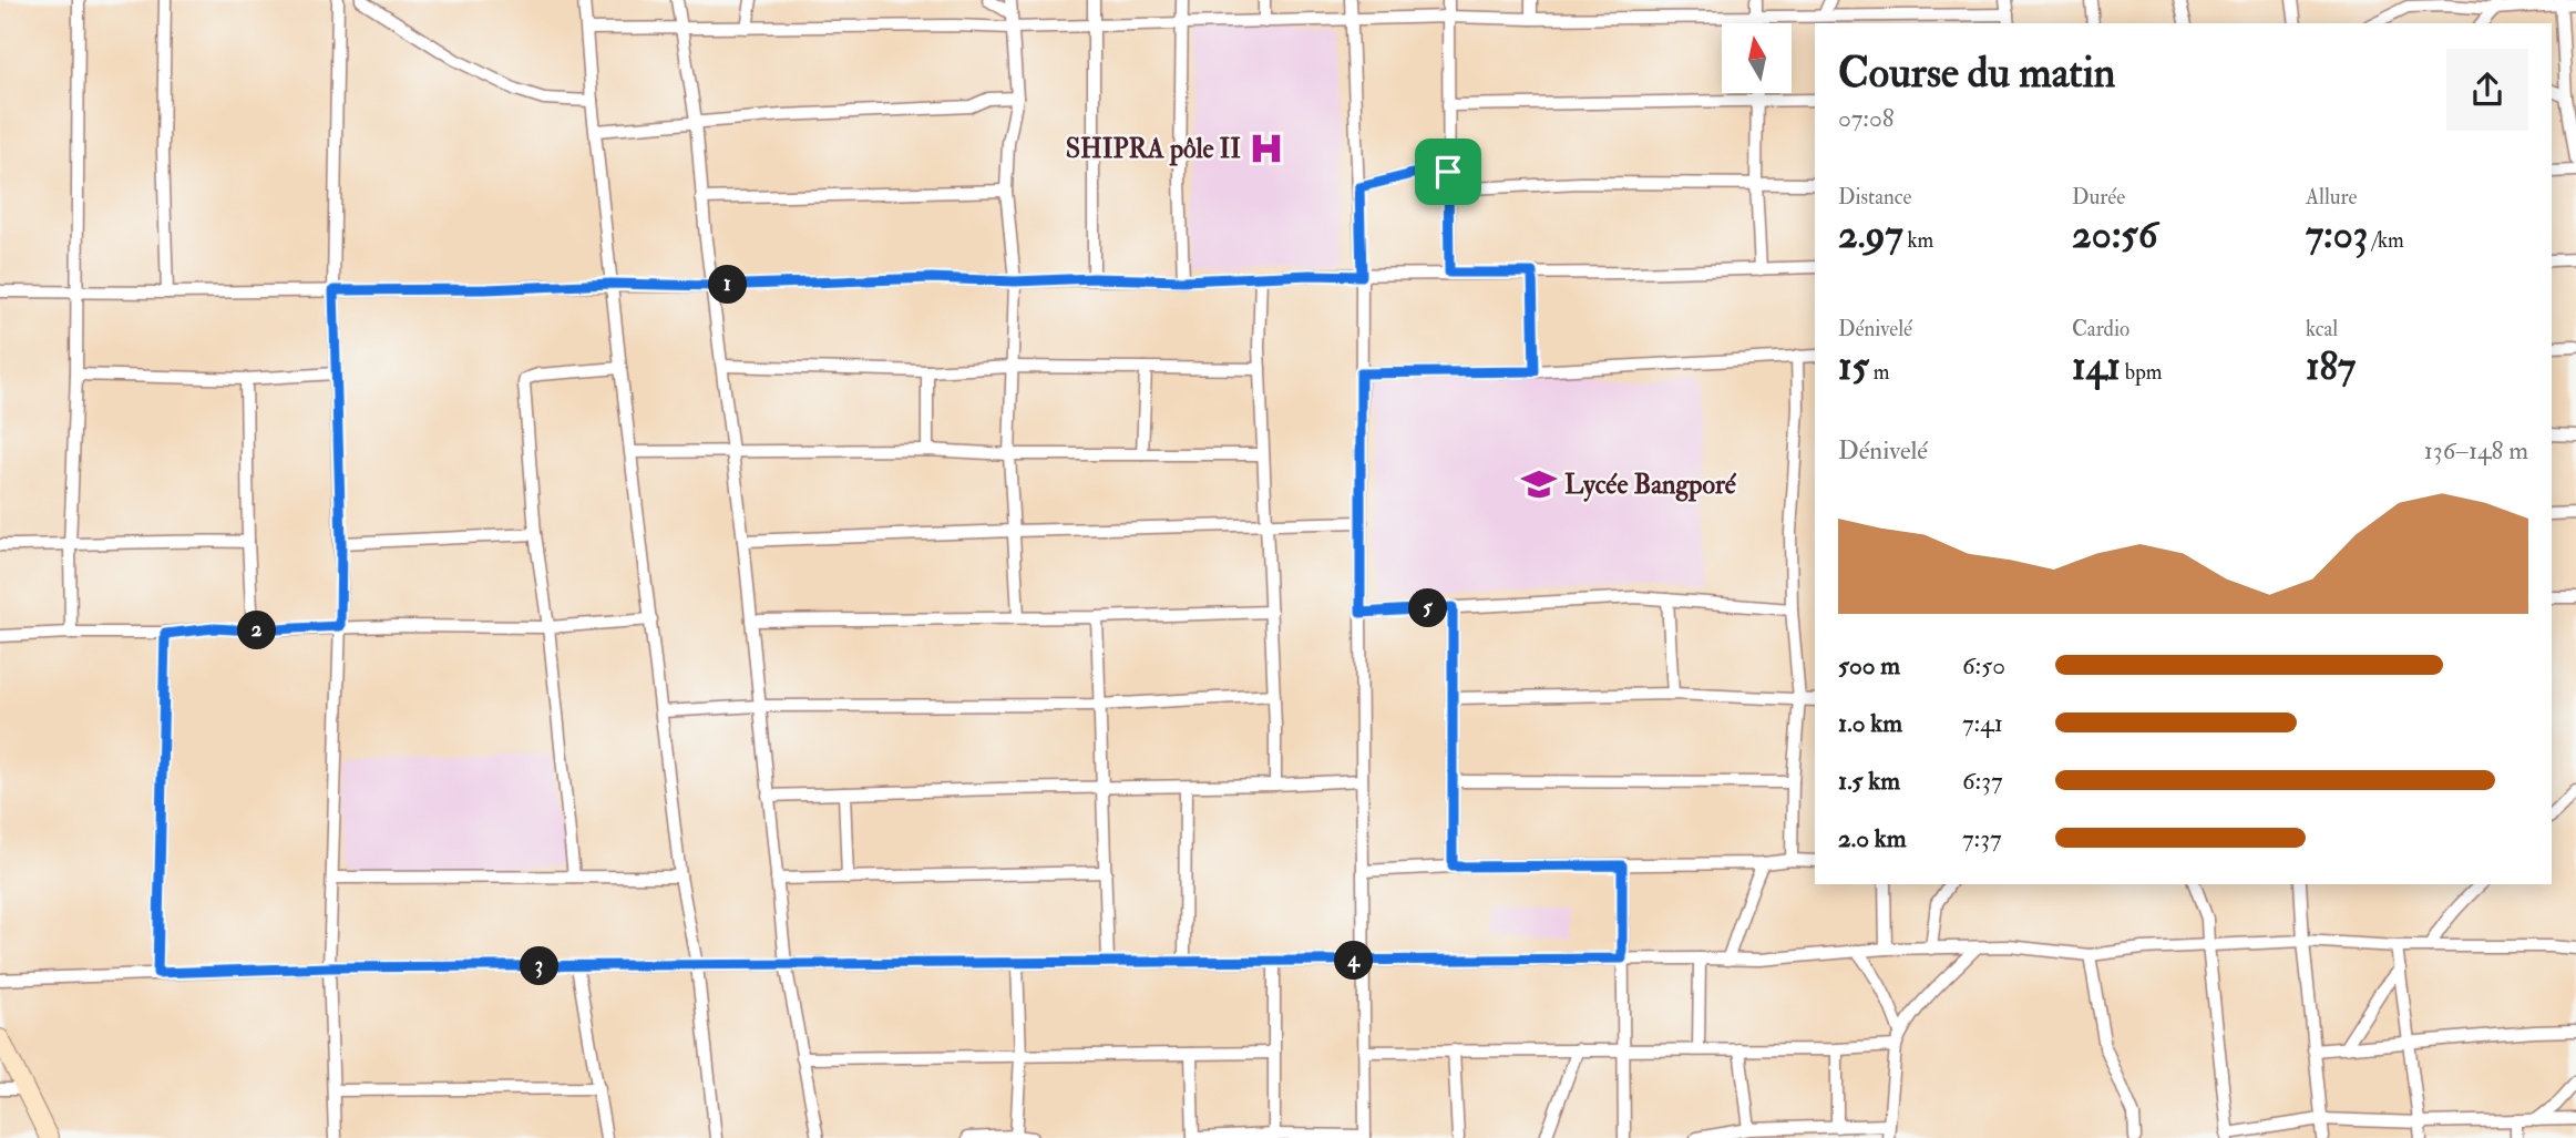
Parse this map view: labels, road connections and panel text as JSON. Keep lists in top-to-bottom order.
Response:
{
  "places": {
    "hospital": ["SHIPRA pôle II"],
    "school or university": ["Lycée Bangporé"]
  },
  "north": "top",
  "page": {
    "heading": ["Course du matin", "07:08"],
    "stats": [
      ["Distance", "2.97 km"],
      ["Durée", "20:56"],
      ["Allure", "7:03 /km"],
      ["Dénivelé", "15 m"],
      ["Cardio", "141 bpm"],
      ["kcal", "187"]
    ],
    "pins": [
      "1",
      "5",
      "2",
      "4",
      "3"
    ],
    "chart": ["Dénivelé", "136–148 m"],
    "list": [
      {
        "name": "500 m",
        "note": "6:50"
      },
      {
        "name": "1.0 km",
        "note": "7:41"
      },
      {
        "name": "1.5 km",
        "note": "6:37"
      },
      {
        "name": "2.0 km",
        "note": "7:37"
      }
    ]
  }
}
